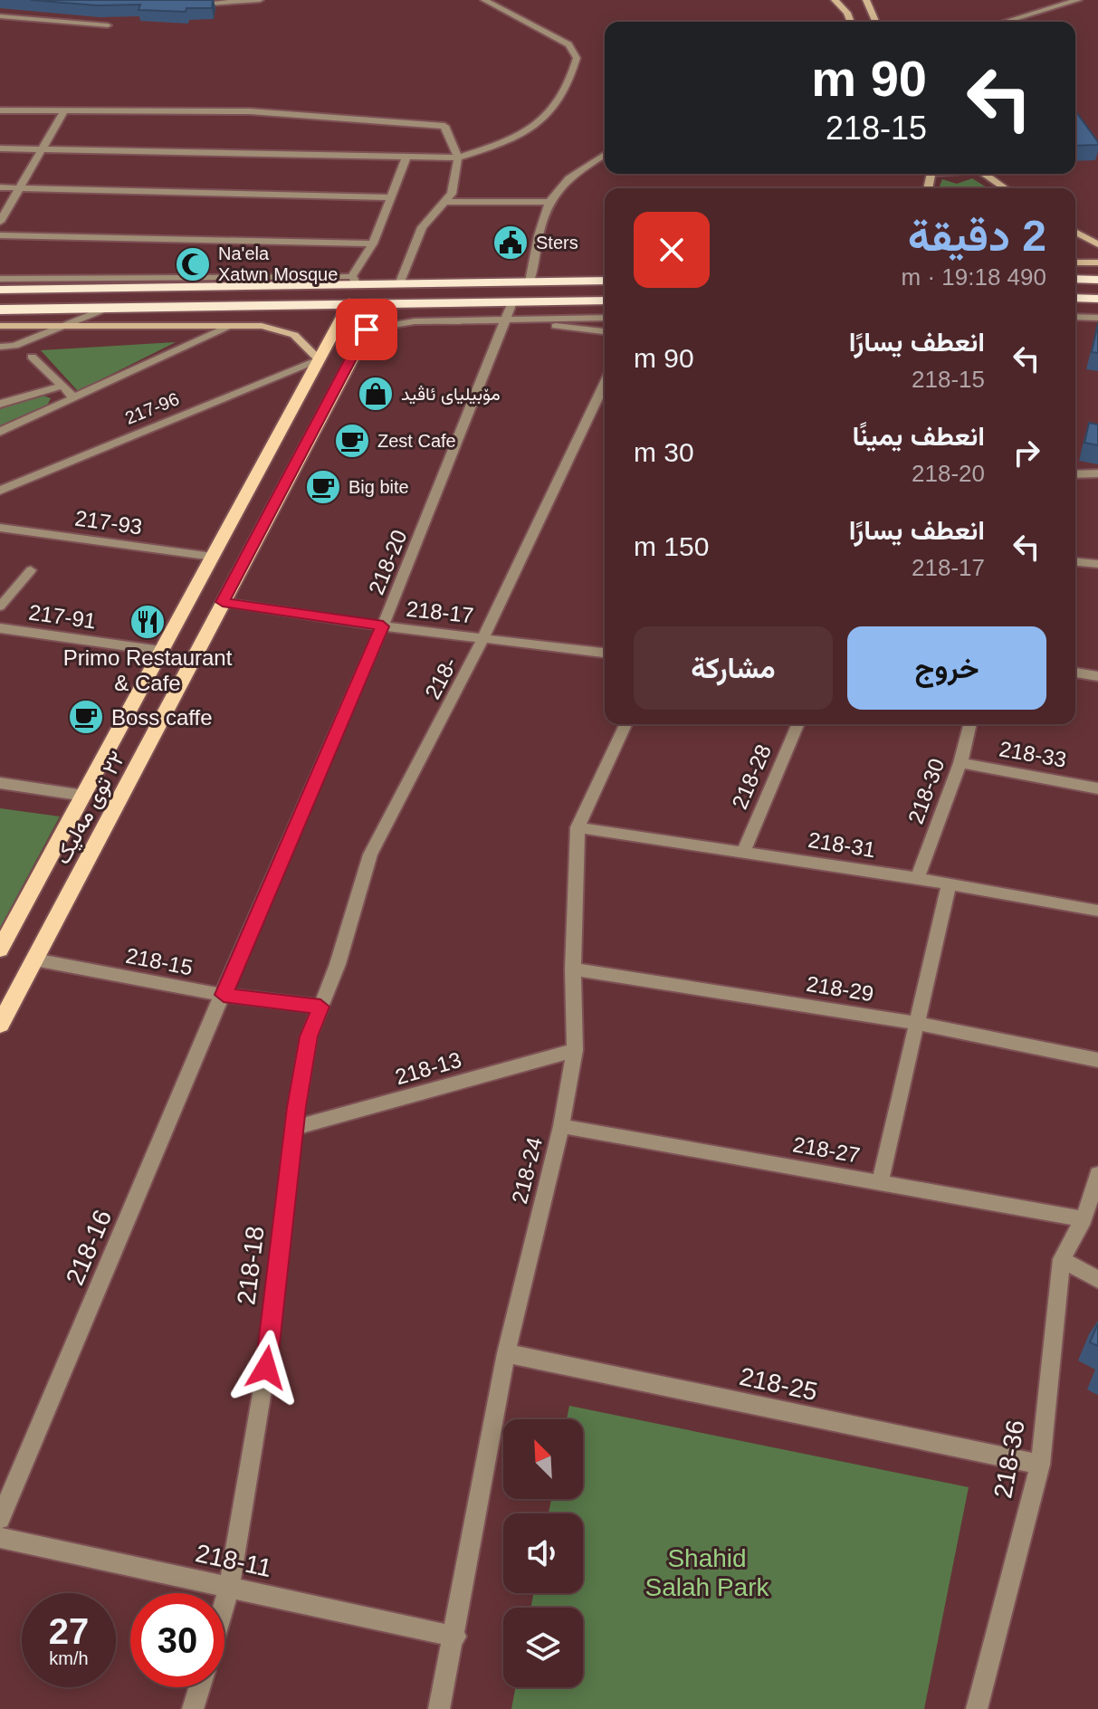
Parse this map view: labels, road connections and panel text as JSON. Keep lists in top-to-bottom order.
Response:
{
  "streets": {
    "main road": ["٢٢ توی مەلیک"],
    "street": [
      "217-96",
      "217-93",
      "218-20",
      "218-17",
      "217-91",
      "218-",
      "218-33",
      "218-28",
      "218-30",
      "218-31",
      "218-15",
      "218-29",
      "218-13",
      "218-27",
      "218-24",
      "218-16",
      "218-18",
      "218-25",
      "218-36",
      "218-11"
    ]
  },
  "crossings": [
    ["217-96", "٢٢ توی مەلیک"],
    ["217-93", "٢٢ توی مەلیک"],
    ["218-20", "218-17"],
    ["218-20", "218-15"],
    ["218-20", "218-16"],
    ["218-17", "218-"],
    ["218-17", "٢٢ توی مەلیک"],
    ["217-91", "٢٢ توی مەلیک"],
    ["218-", "218-15"],
    ["218-", "218-18"],
    ["218-33", "218-30"],
    ["218-28", "218-31"],
    ["218-30", "218-31"],
    ["٢٢ توی مەلیک", "218-15"],
    ["218-31", "218-24"],
    ["218-15", "218-16"],
    ["218-15", "218-18"],
    ["218-29", "218-24"],
    ["218-13", "218-24"],
    ["218-13", "218-18"],
    ["218-27", "218-24"],
    ["218-27", "218-36"],
    ["218-24", "218-25"],
    ["218-24", "218-11"],
    ["218-18", "218-11"],
    ["218-25", "218-36"]
  ],
  "parks": ["Shahid Salah Park"],
  "places": {
    "public building": ["Sters"],
    "mosque": ["Na'ela Xatwn Mosque"],
    "shop": ["مۆبیلیای ئاڤید"],
    "cafe": ["Zest Cafe", "Big bite", "Boss caffe"],
    "restaurant": ["Primo Restaurant & Cafe"]
  },
  "north": "top left",
  "page": {
    "turn": ["90 m", "218-15"],
    "heading": ["2 دقيقة", "490 m · 19:18"],
    "list": [
      {
        "name": "انعطف يسارًا",
        "note": "218-15",
        "value": "90 m"
      },
      {
        "name": "انعطف يمينًا",
        "note": "218-20",
        "value": "30 m"
      },
      {
        "name": "انعطف يسارًا",
        "note": "218-17",
        "value": "150 m"
      }
    ],
    "buttons": ["خروج", "مشاركة"],
    "speed": "27 km/h",
    "limit": "30"
  }
}
